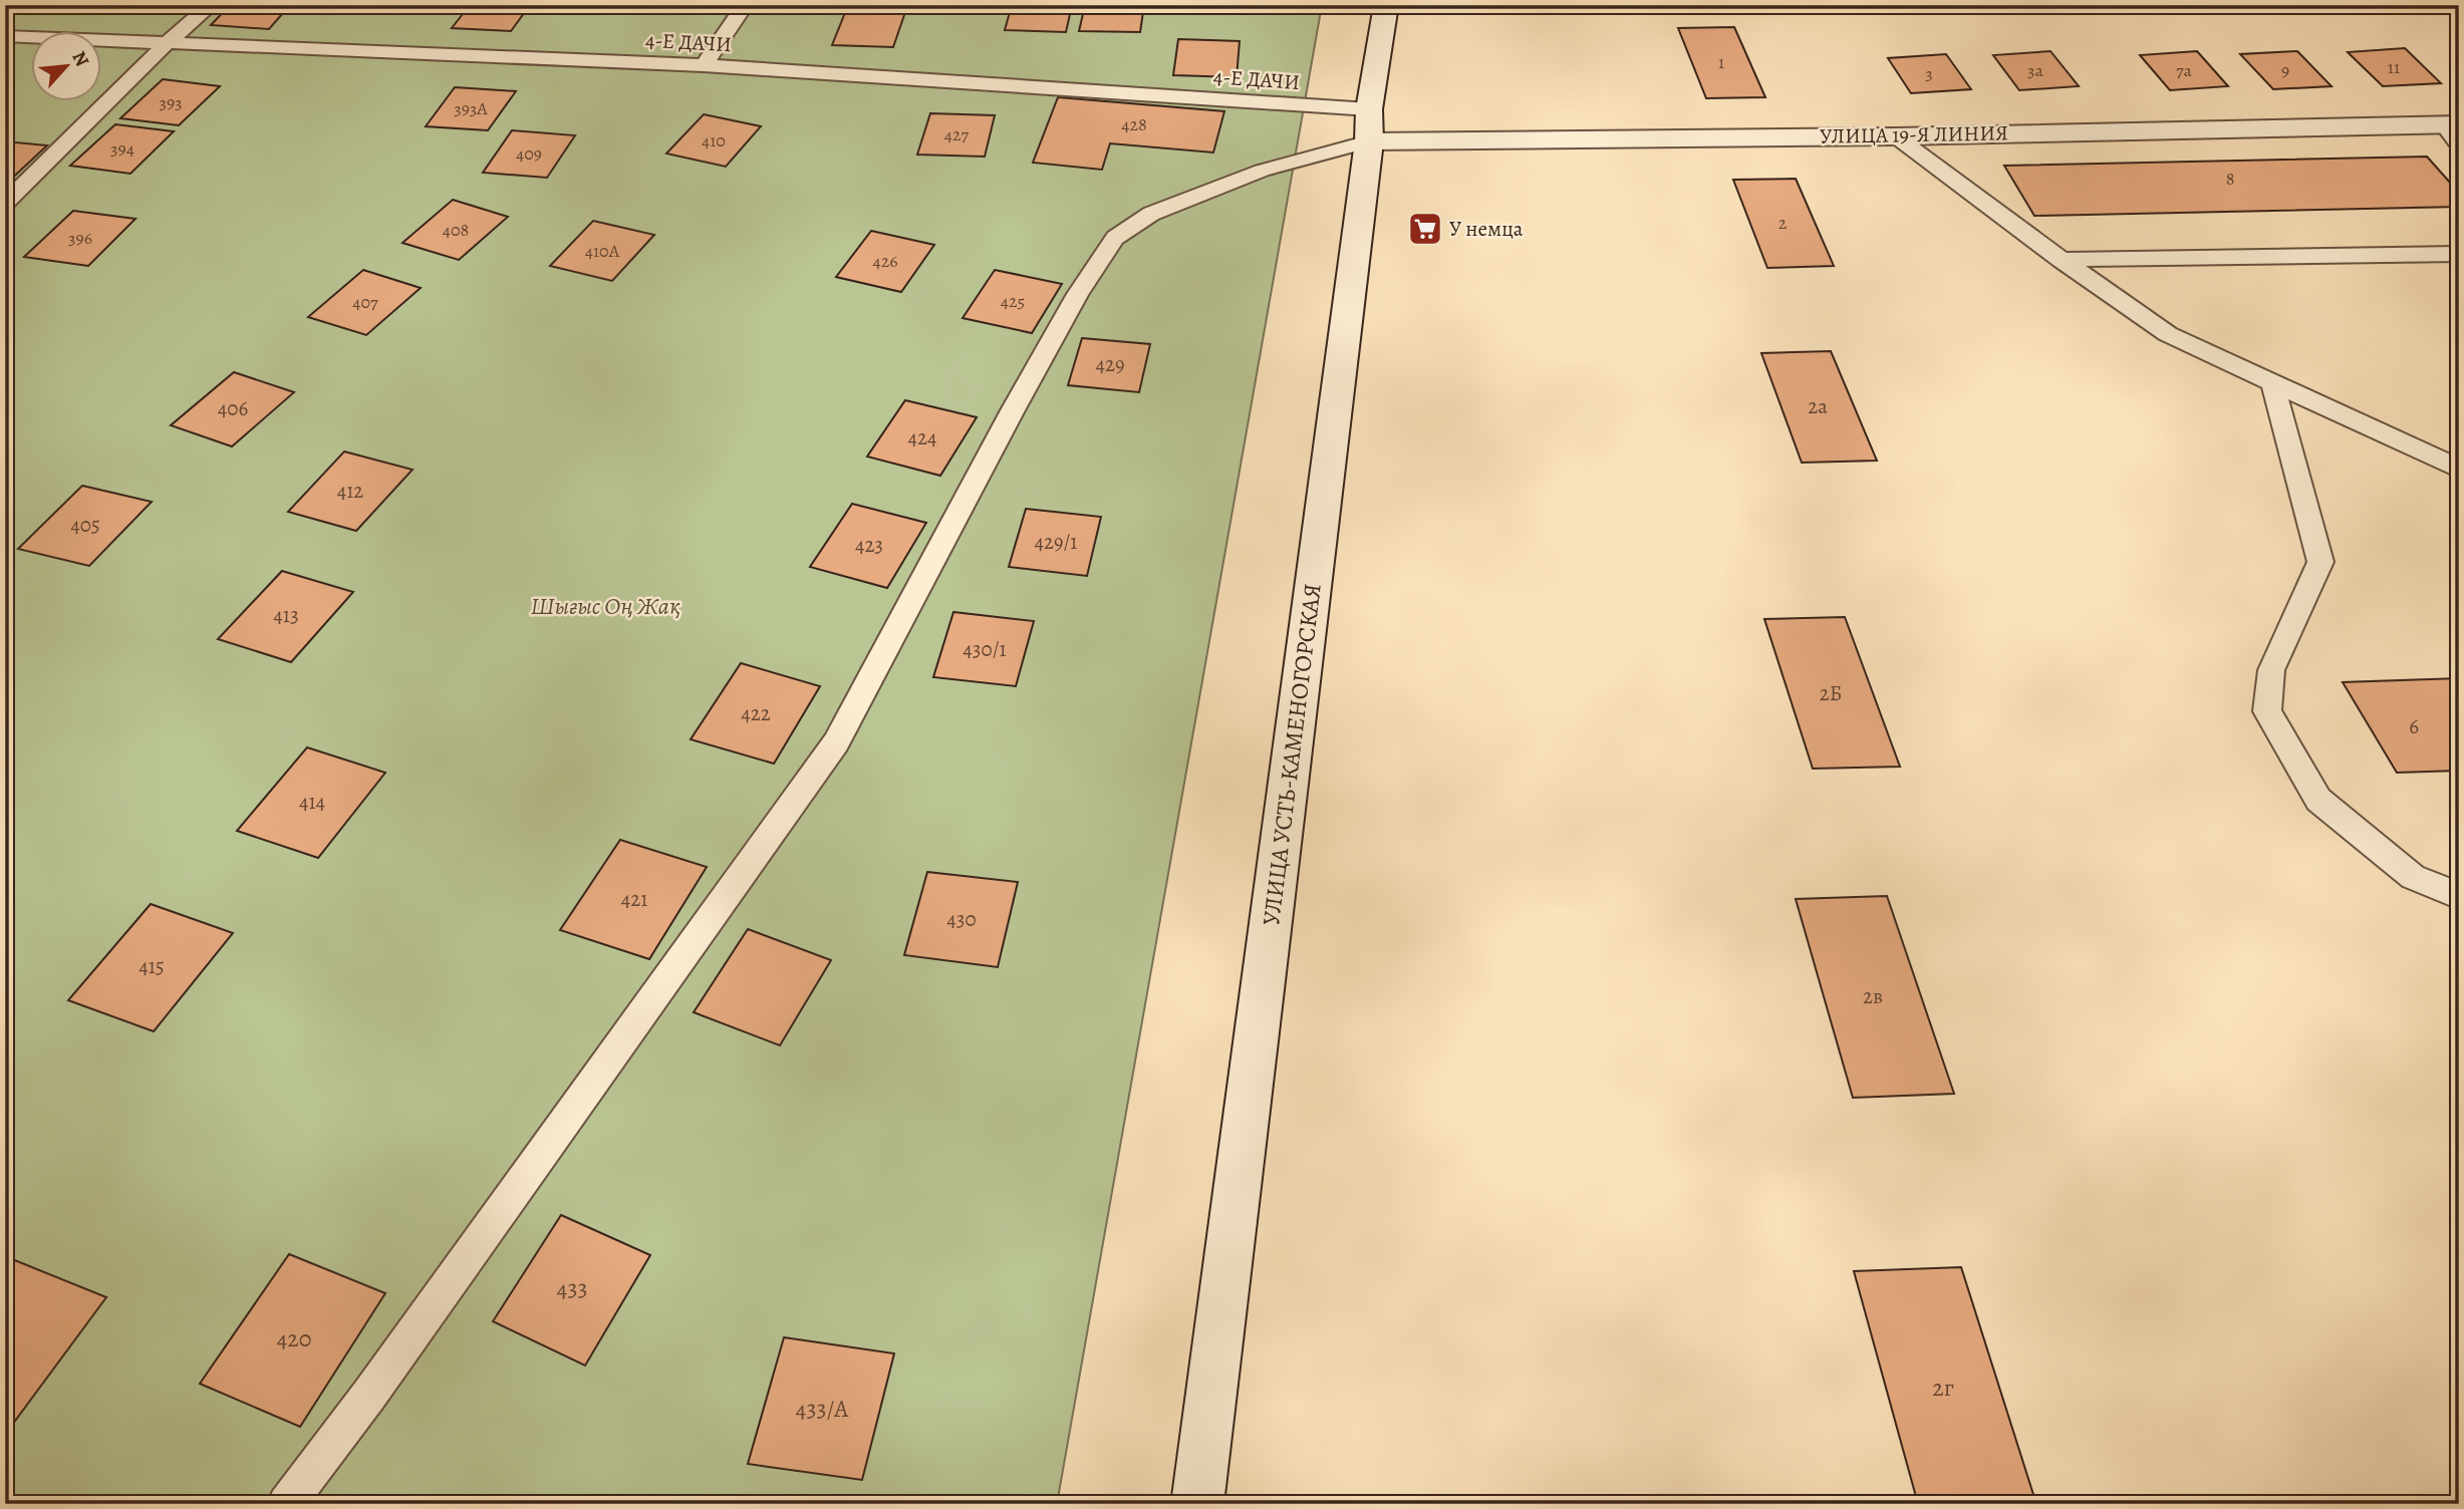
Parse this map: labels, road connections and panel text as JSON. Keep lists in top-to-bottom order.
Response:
{
  "streets": {
    "street": ["УЛИЦА 19-Я ЛИНИЯ", "УЛИЦА УСТЬ-КАМЕНОГОРСКАЯ"],
    "lane": ["4-Е ДАЧИ"]
  },
  "crossings": [
    ["4-Е ДАЧИ", "УЛИЦА 19-Я ЛИНИЯ"],
    ["4-Е ДАЧИ", "УЛИЦА УСТЬ-КАМЕНОГОРСКАЯ"],
    ["УЛИЦА 19-Я ЛИНИЯ", "УЛИЦА УСТЬ-КАМЕНОГОРСКАЯ"]
  ],
  "parks": ["Шығыс Оң Жақ"],
  "places": {
    "supermarket": ["У немца"]
  },
  "house_numbers": [
    "1",
    "11",
    "3а",
    "7а",
    "9",
    "3",
    "393",
    "393А",
    "428",
    "427",
    "410",
    "394",
    "409",
    "8",
    "2",
    "408",
    "396",
    "410А",
    "426",
    "425",
    "407",
    "429",
    "2а",
    "406",
    "424",
    "412",
    "405",
    "429/1",
    "423",
    "413",
    "430/1",
    "2Б",
    "422",
    "6",
    "414",
    "421",
    "430",
    "415",
    "2в",
    "433",
    "420",
    "2г",
    "433/А"
  ],
  "north": "top right"
}
